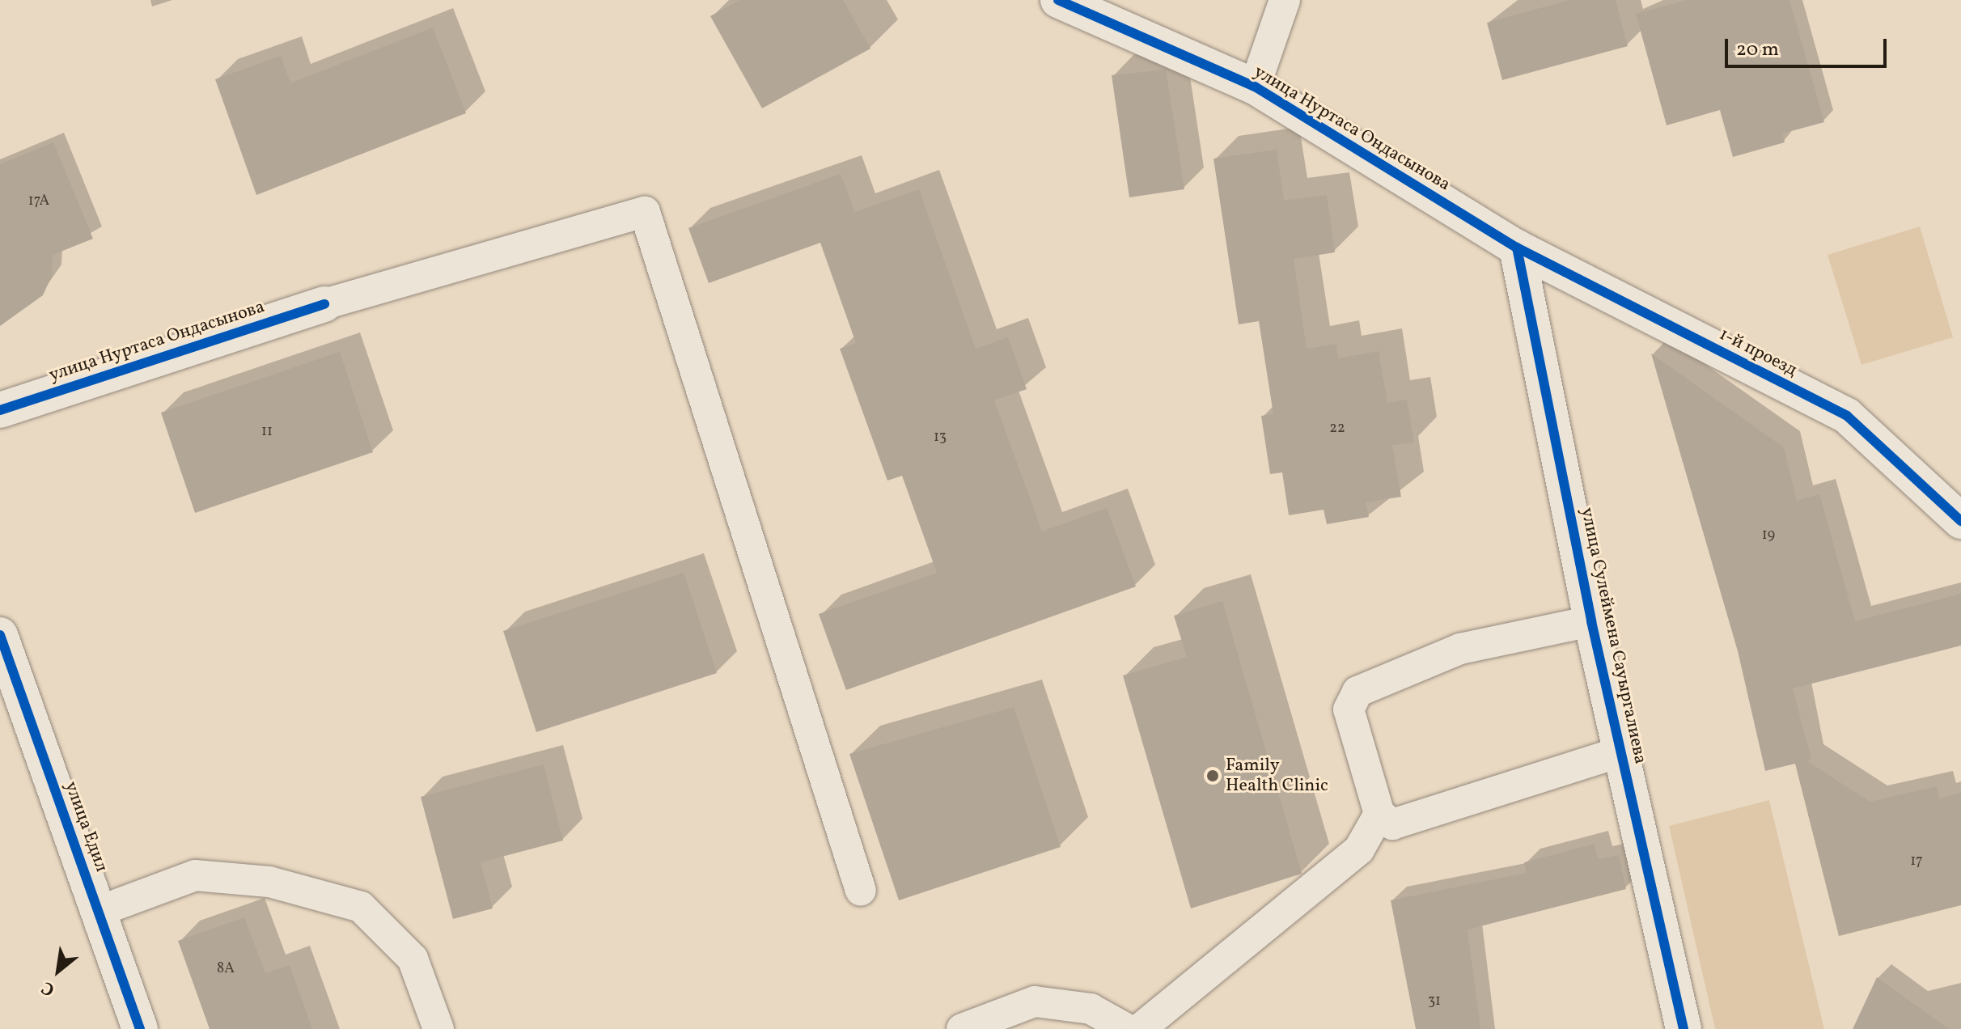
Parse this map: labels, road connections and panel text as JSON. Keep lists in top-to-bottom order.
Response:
{
  "streets": {
    "street": [
      "улица Нуртаса Ондасынова",
      "1-й проезд",
      "улица Сулеймена Сауыргалиева",
      "улица Едил"
    ]
  },
  "crossings": [
    ["улица Нуртаса Ондасынова", "1-й проезд"],
    ["улица Нуртаса Ондасынова", "улица Сулеймена Сауыргалиева"],
    ["1-й проезд", "улица Сулеймена Сауыргалиева"]
  ],
  "places": ["Family Health Clinic"],
  "house_numbers": [
    "17А",
    "22",
    "11",
    "13",
    "19",
    "17",
    "8А",
    "31"
  ],
  "scale_bar": "20 m",
  "north": "bottom left"
}
